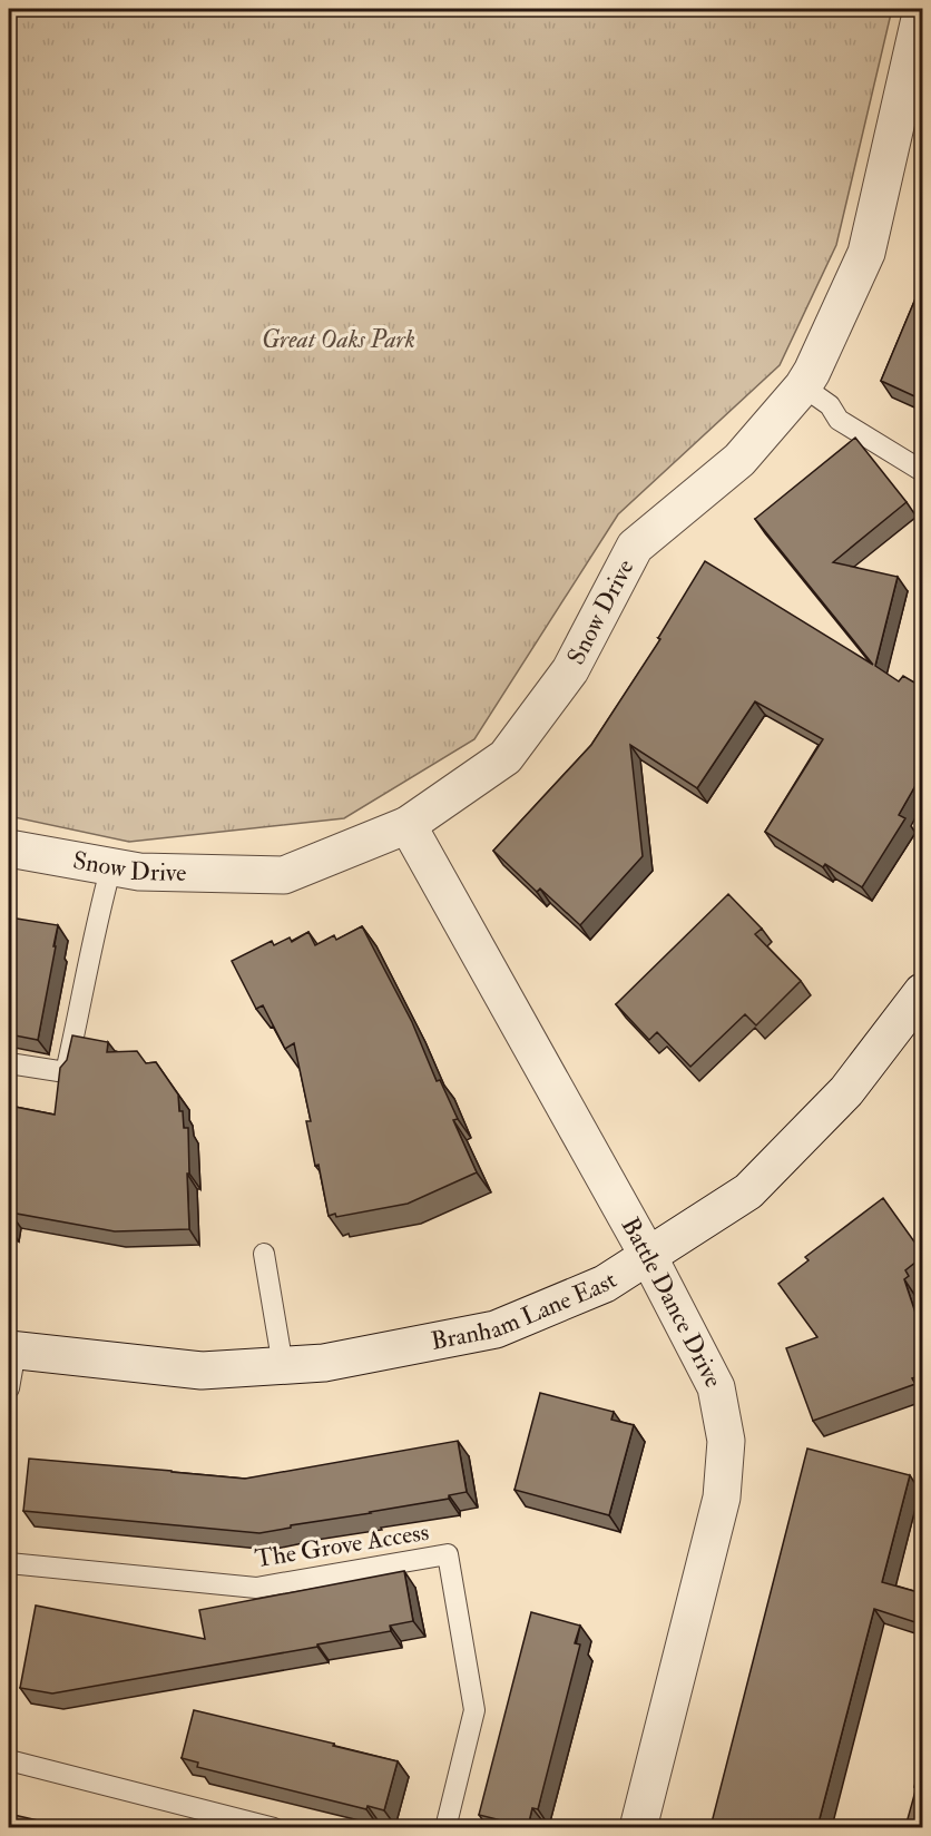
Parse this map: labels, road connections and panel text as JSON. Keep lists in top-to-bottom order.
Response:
{
  "streets": {
    "street": ["Snow Drive", "Battle Dance Drive", "Branham Lane East"],
    "lane": ["The Grove Access"]
  },
  "crossings": [
    ["Snow Drive", "Battle Dance Drive"],
    ["Battle Dance Drive", "Branham Lane East"]
  ],
  "parks": ["Great Oaks Park"]
}
